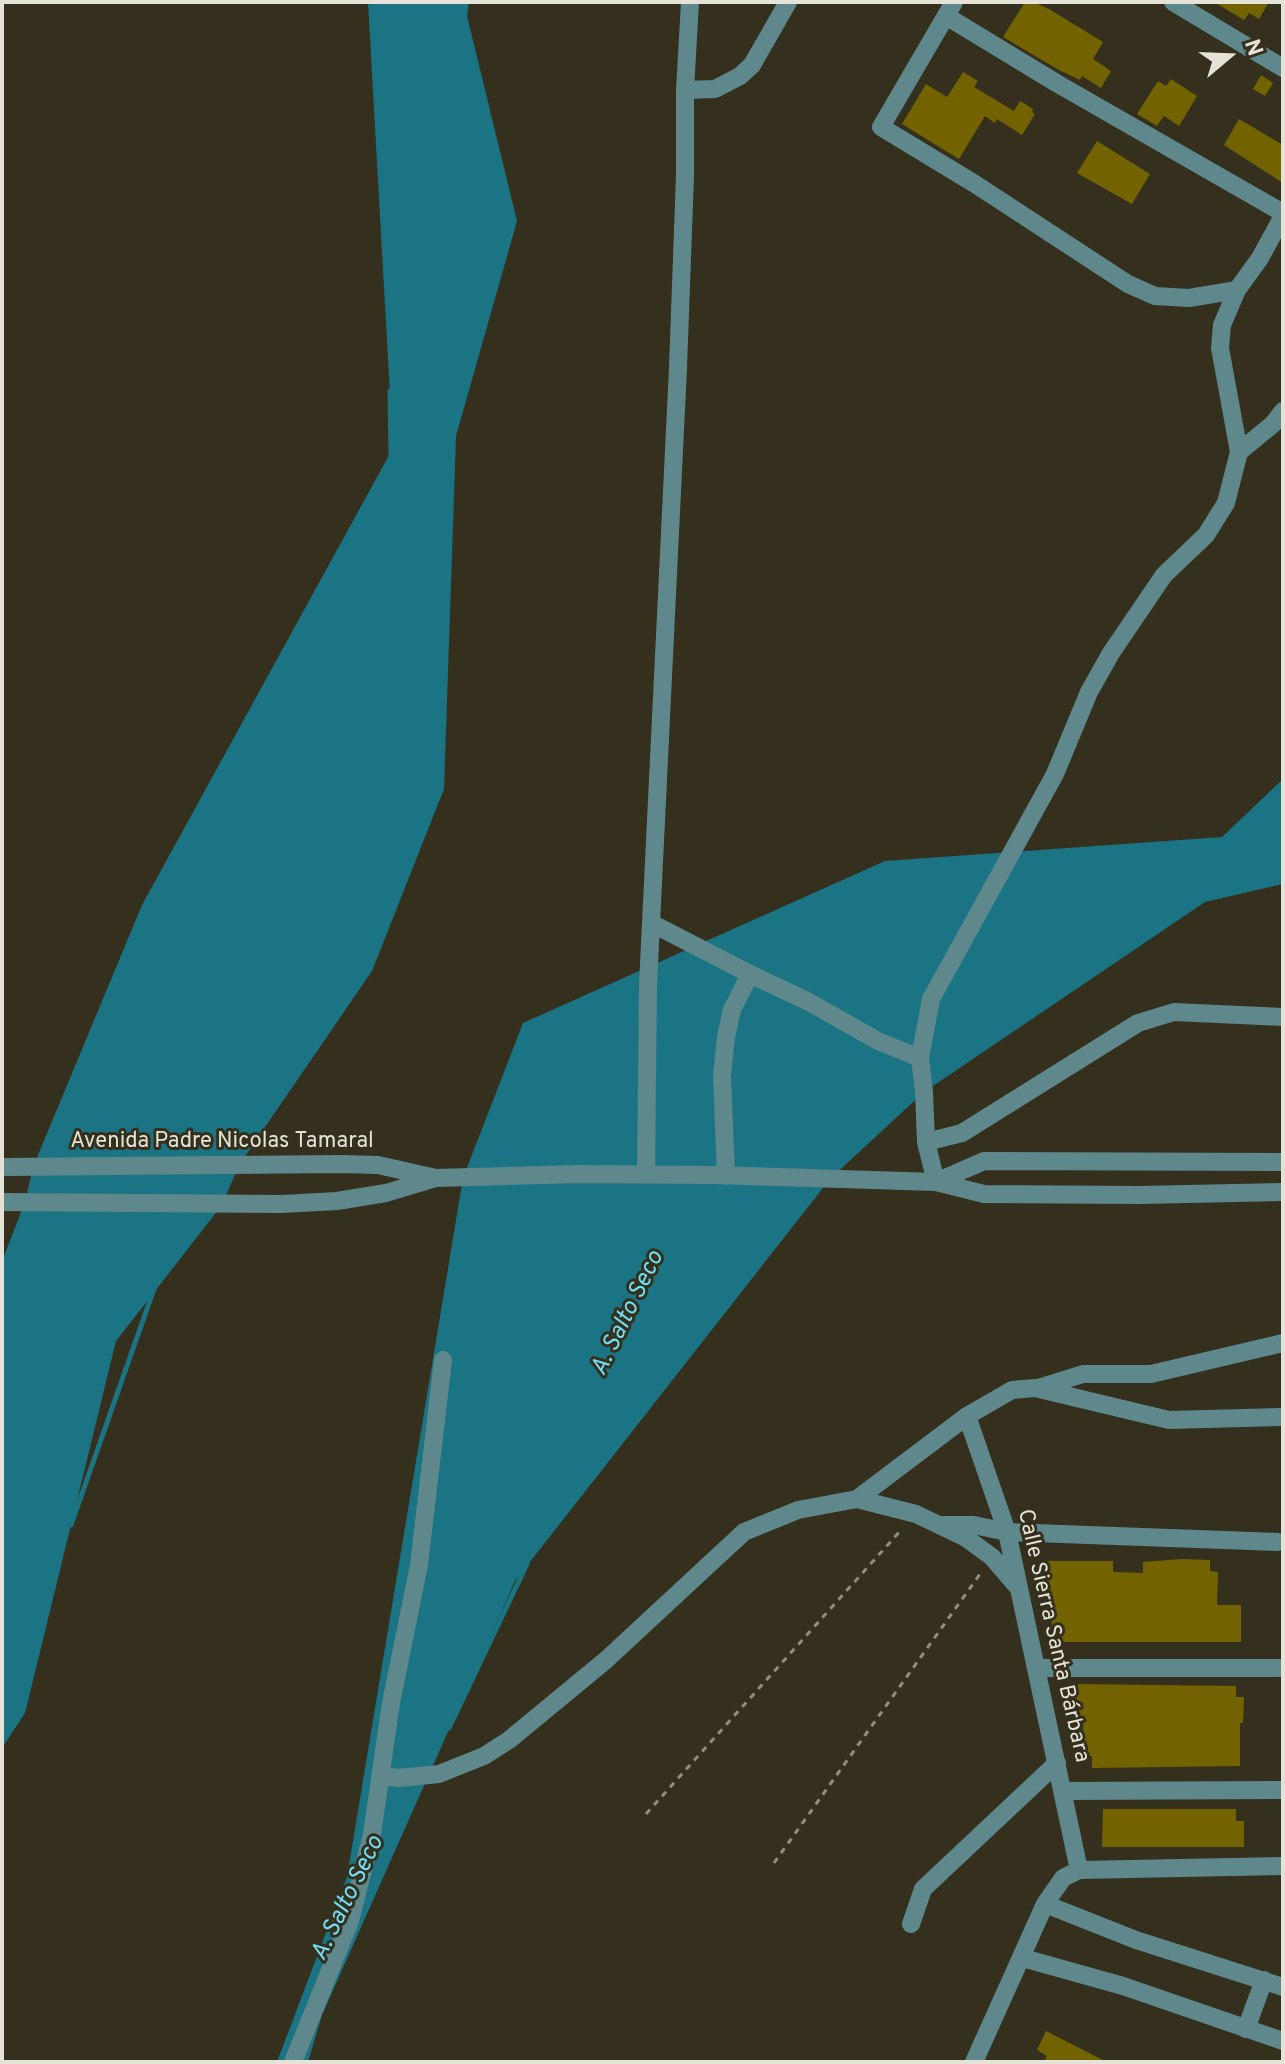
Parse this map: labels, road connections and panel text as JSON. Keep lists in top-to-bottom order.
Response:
{
  "streets": {
    "street": ["Avenida Padre Nicolas Tamaral", "Calle Sierra Santa Bárbara"]
  },
  "water": ["A. Salto Seco"],
  "north": "right"
}
